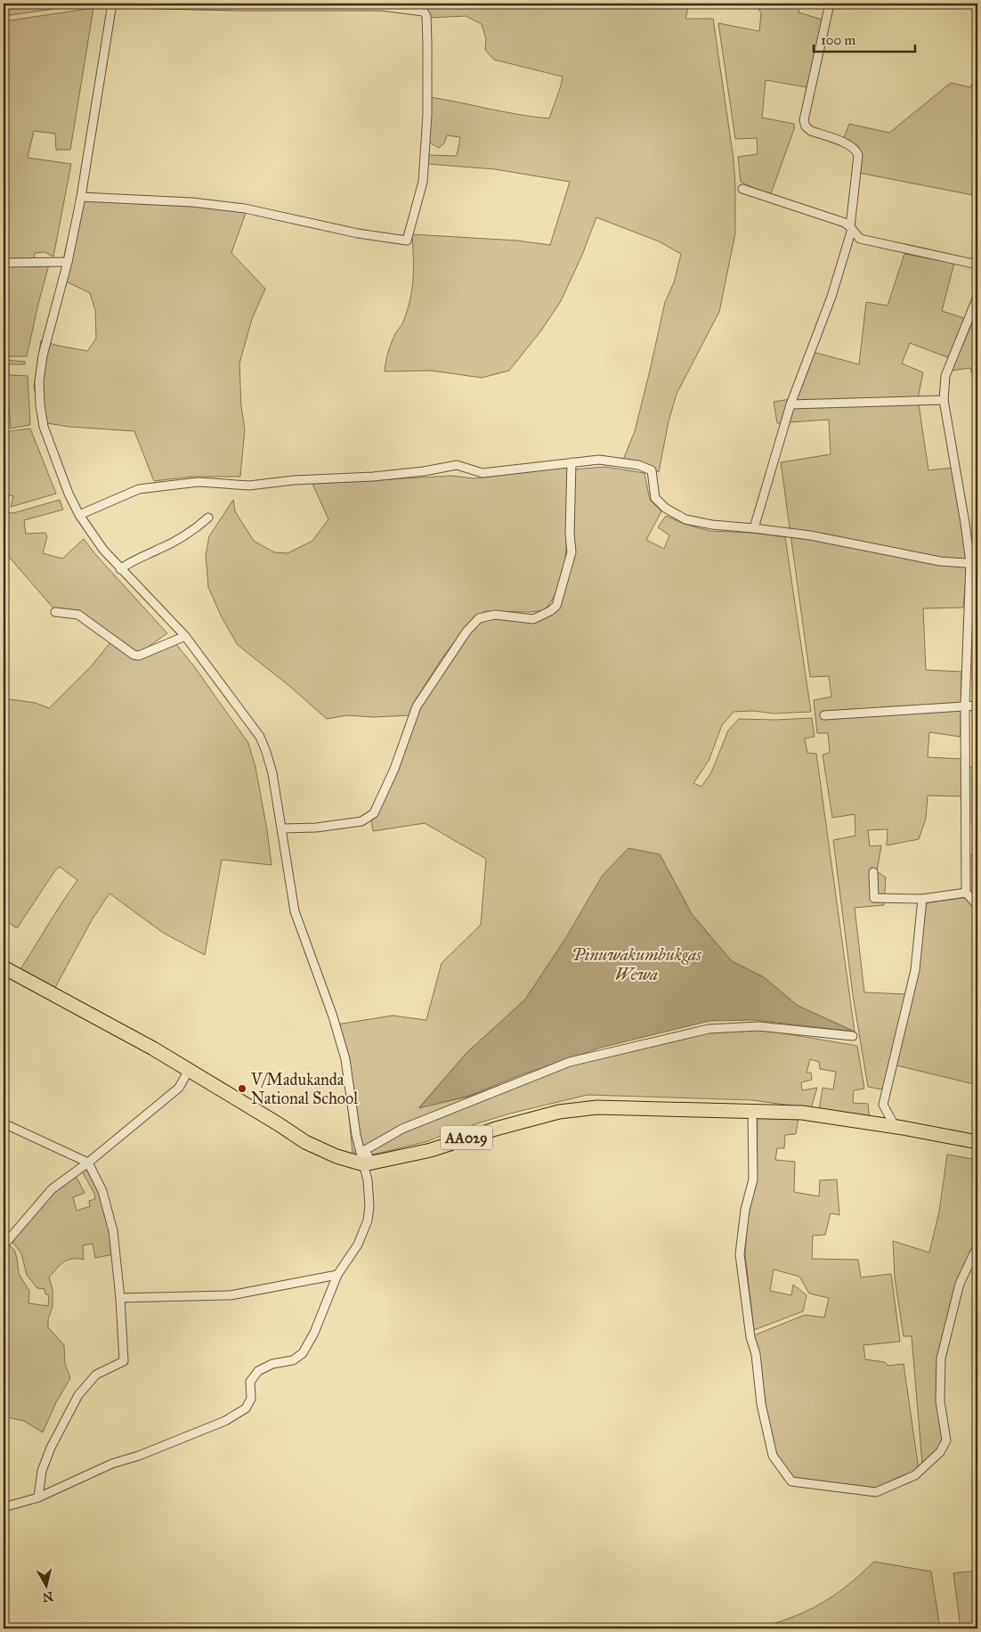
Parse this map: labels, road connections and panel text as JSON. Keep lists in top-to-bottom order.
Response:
{
  "streets": {
    "highway": ["AA029"]
  },
  "water": ["Pinuwakumbukgas Wewa"],
  "places": ["V/Madukanda National School"],
  "scale_bar": "100 m",
  "north": "bottom"
}
